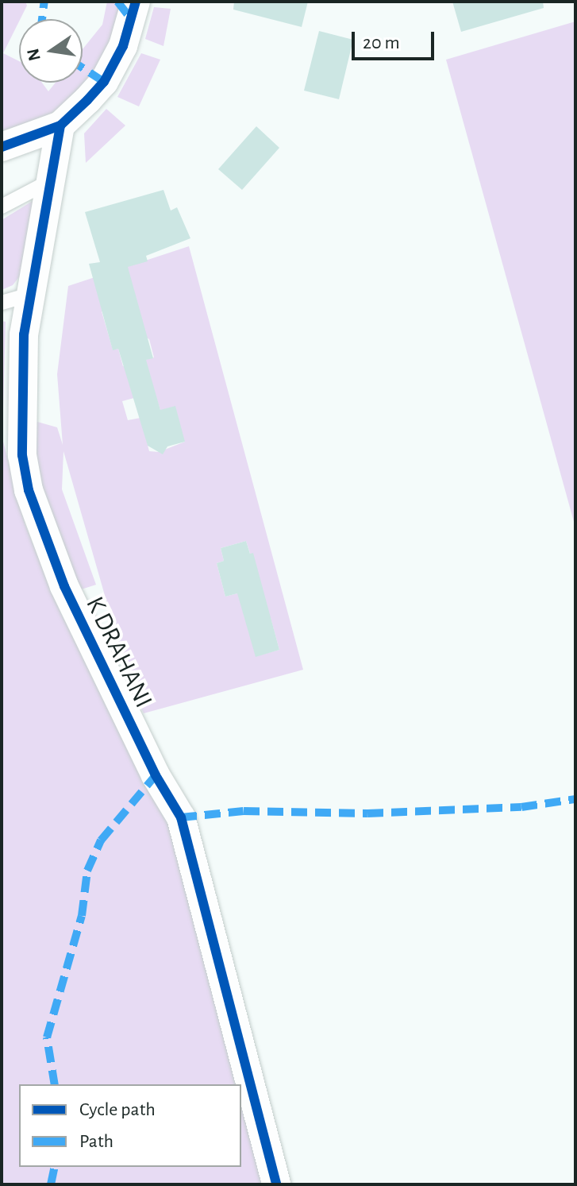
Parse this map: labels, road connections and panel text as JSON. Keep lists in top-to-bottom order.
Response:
{
  "streets": {
    "street": ["K DRAHANI"]
  },
  "legend": ["Cycle path", "Path"],
  "scale_bar": "20 m",
  "north": "left"
}
